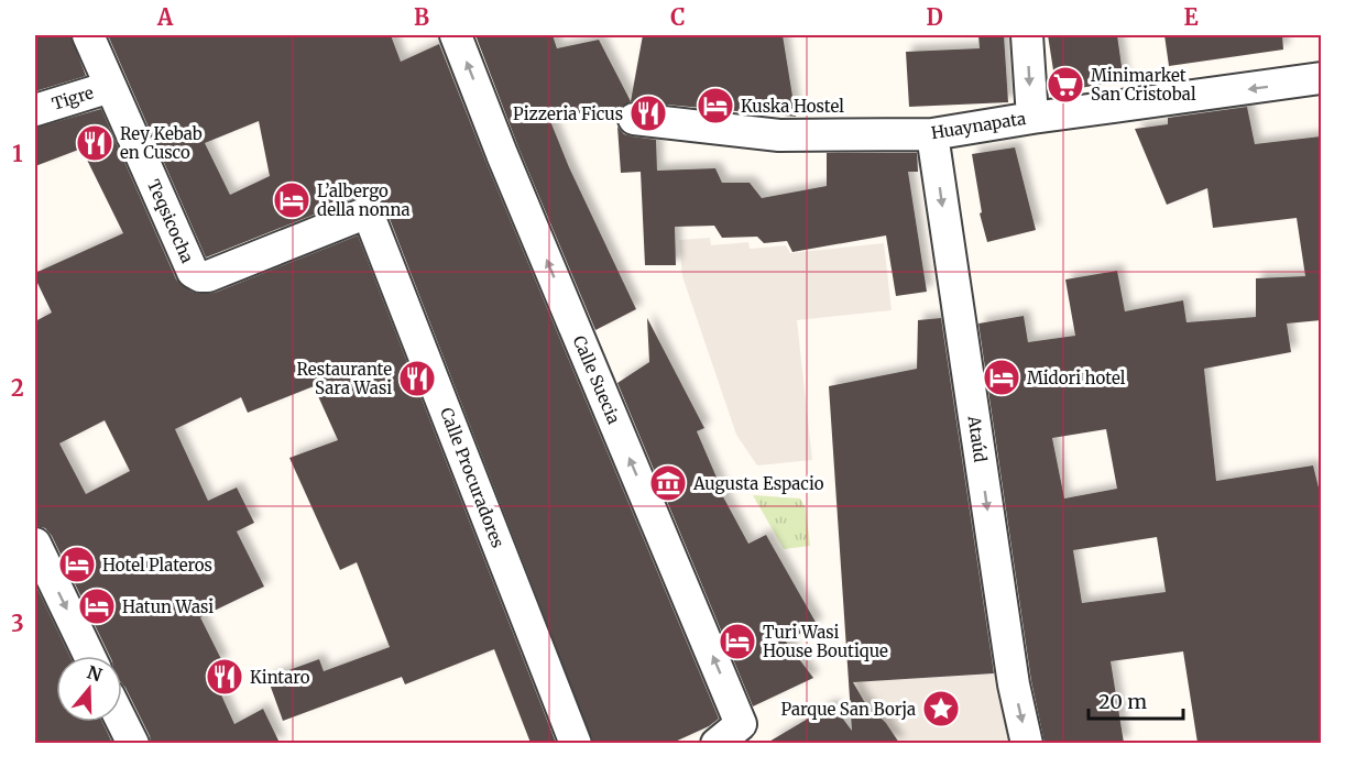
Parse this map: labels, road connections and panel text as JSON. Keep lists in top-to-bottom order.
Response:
{
  "streets": {
    "street": [
      "Tigre",
      "Huaynapata",
      "Teqsicocha",
      "Calle Suecia",
      "Ataúd",
      "Calle Procuradores"
    ]
  },
  "crossings": [
    ["Tigre", "Teqsicocha"],
    ["Huaynapata", "Ataúd"],
    ["Teqsicocha", "Calle Procuradores"]
  ],
  "one_way": ["Huaynapata", "Calle Suecia", "Ataúd"],
  "places": {
    "supermarket": ["Minimarket San Cristobal"],
    "hotel": [
      "Kuska Hostel",
      "L’albergo della nonna",
      "Midori hotel",
      "Hotel Plateros",
      "Hatun Wasi",
      "Turi Wasi House Boutique"
    ],
    "restaurant": [
      "Pizzeria Ficus",
      "Rey Kebab en Cusco",
      "Restaurante Sara Wasi",
      "Kintaro"
    ],
    "museum": ["Augusta Espacio"],
    "place": ["Parque San Borja"]
  },
  "scale_bar": "20 m",
  "north": "top",
  "grid": {
    "columns": [
      "A",
      "B",
      "C",
      "D",
      "E"
    ],
    "rows": ["1", "2", "3"]
  }
}
